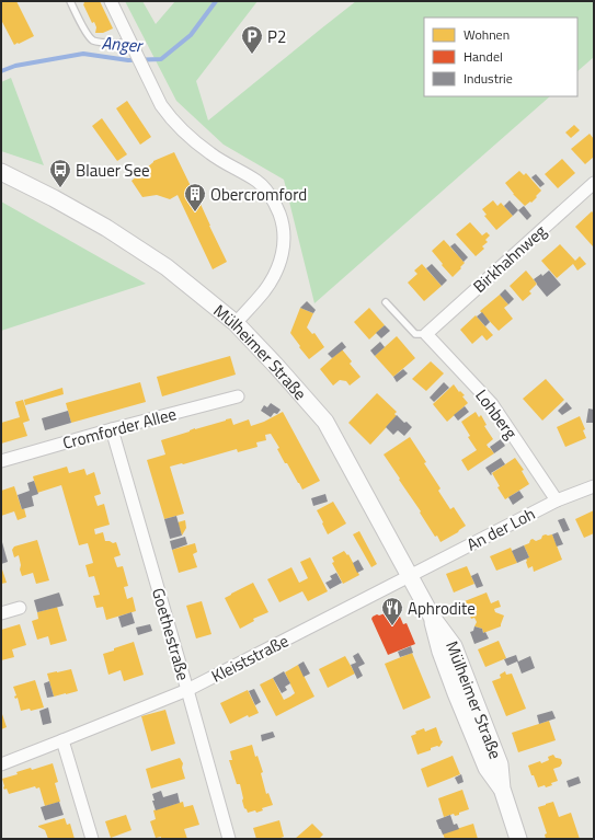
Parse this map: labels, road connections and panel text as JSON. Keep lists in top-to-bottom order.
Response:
{
  "streets": {
    "main road": ["Mülheimer Straße"],
    "street": [
      "Birkhahnweg",
      "Lohberg",
      "Cromforder Allee",
      "An der Loh",
      "Goethestraße",
      "Kleiststraße"
    ]
  },
  "crossings": [
    ["Birkhahnweg", "Lohberg"],
    ["Mülheimer Straße", "An der Loh"],
    ["Mülheimer Straße", "Kleiststraße"],
    ["Lohberg", "An der Loh"],
    ["Cromforder Allee", "Goethestraße"],
    ["An der Loh", "Kleiststraße"],
    ["Goethestraße", "Kleiststraße"]
  ],
  "water": ["Anger"],
  "places": {
    "parking": ["P2"],
    "bus stop": ["Blauer See"],
    "building": ["Obercromford"],
    "restaurant": ["Aphrodite"]
  },
  "legend": ["Wohnen", "Handel", "Industrie"]
}
